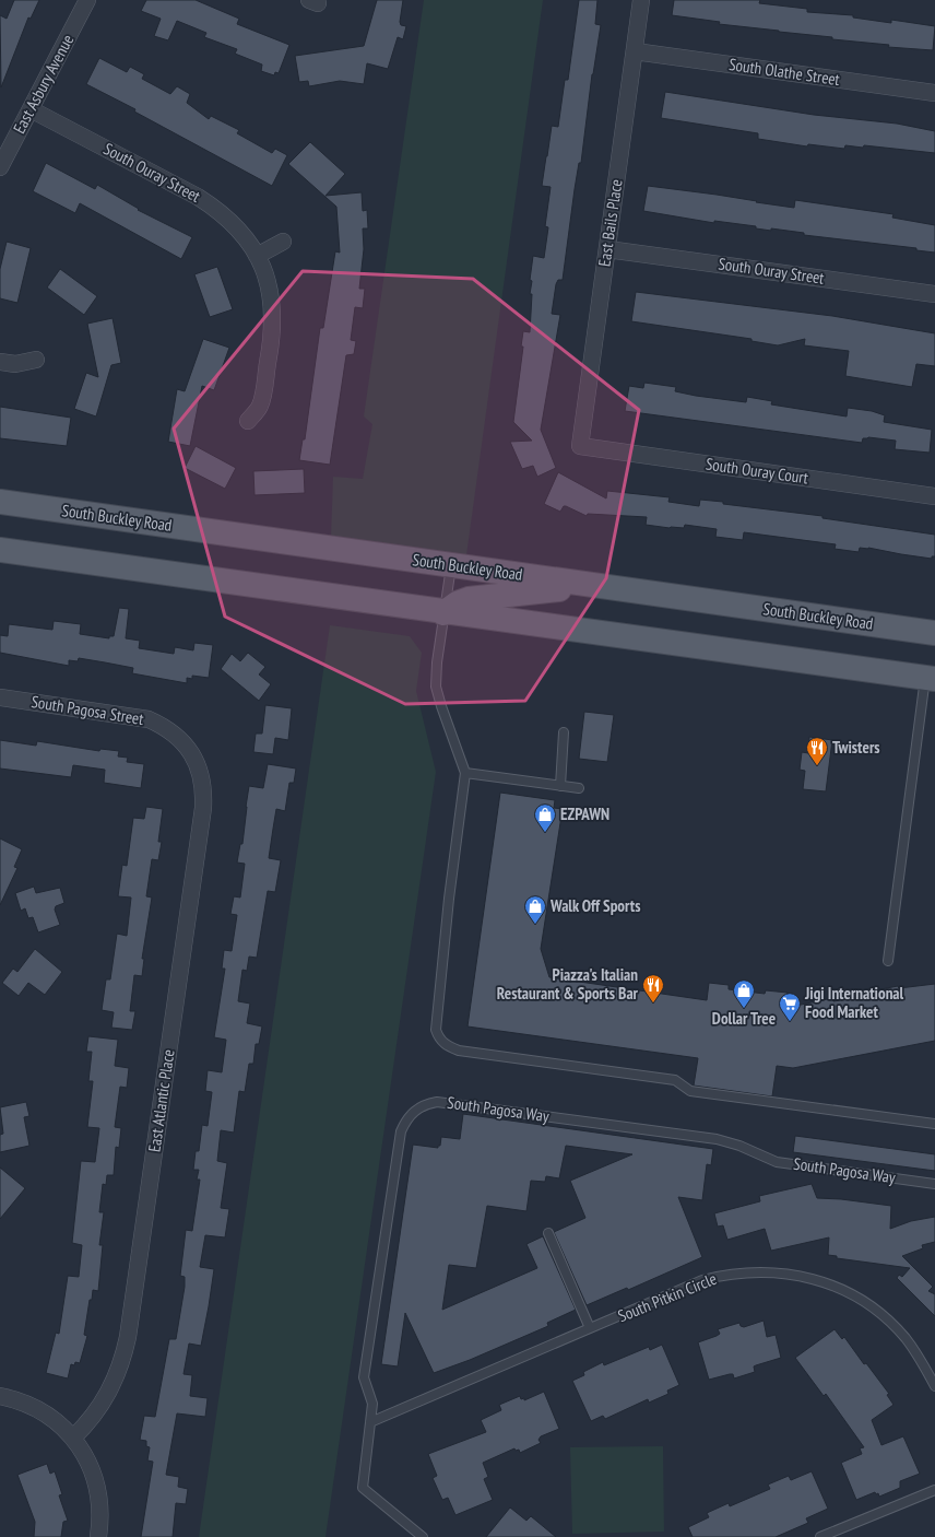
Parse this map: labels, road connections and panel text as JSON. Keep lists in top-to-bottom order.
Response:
{
  "streets": {
    "main road": ["South Buckley Road"],
    "street": [
      "South Olathe Street",
      "East Asbury Avenue",
      "South Ouray Street",
      "East Bails Place",
      "South Ouray Court",
      "South Pagosa Street",
      "East Atlantic Place"
    ],
    "lane": ["South Pagosa Way", "South Pitkin Circle"]
  },
  "crossings": [
    ["South Olathe Street", "East Bails Place"],
    ["East Asbury Avenue", "South Ouray Street"],
    ["South Ouray Street", "East Bails Place"],
    ["East Bails Place", "South Ouray Court"],
    ["South Pagosa Street", "East Atlantic Place"],
    ["South Pagosa Way", "South Pitkin Circle"]
  ],
  "places": {
    "restaurant": ["Twisters", "Piazza's Italian Restaurant & Sports Bar"],
    "shop": ["EZPAWN", "Walk Off Sports", "Dollar Tree"],
    "supermarket": ["Jigi International Food Market"]
  }
}
